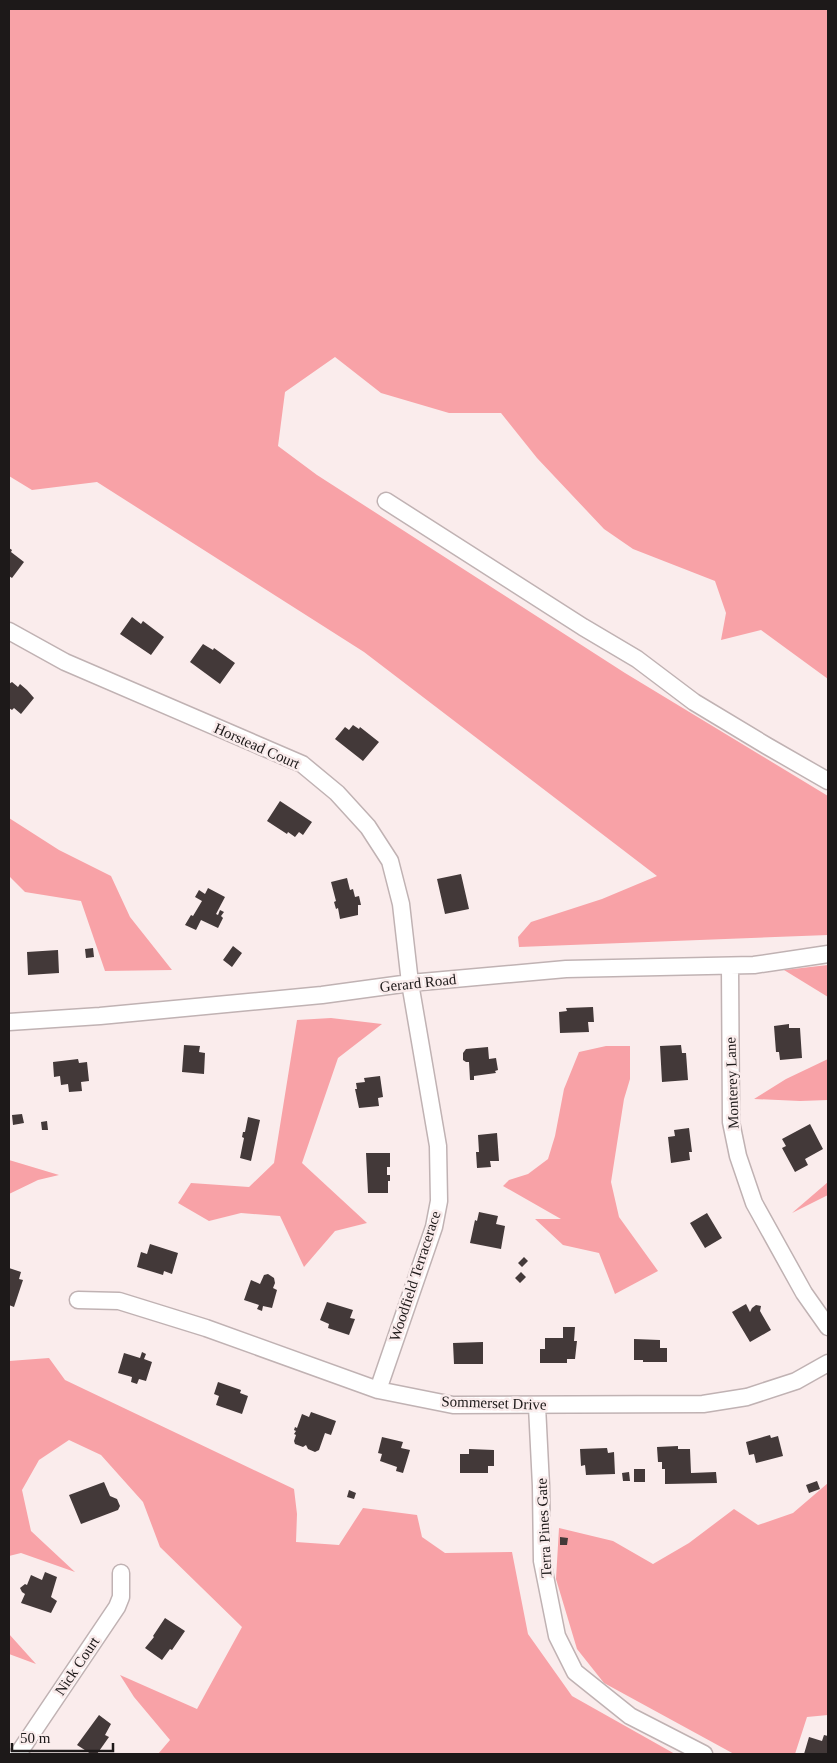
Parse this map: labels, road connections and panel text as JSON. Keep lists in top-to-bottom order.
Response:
{
  "streets": {
    "street": [
      "Horstead Court",
      "Gerard Road",
      "Monterey Lane",
      "Woodfield Terracerace",
      "Sommerset Drive",
      "Terra Pines Gate",
      "Nick Court"
    ]
  },
  "crossings": [
    ["Horstead Court", "Gerard Road"],
    ["Horstead Court", "Woodfield Terracerace"],
    ["Gerard Road", "Monterey Lane"],
    ["Gerard Road", "Woodfield Terracerace"],
    ["Woodfield Terracerace", "Sommerset Drive"],
    ["Sommerset Drive", "Terra Pines Gate"]
  ],
  "scale_bar": "50 m"
}
